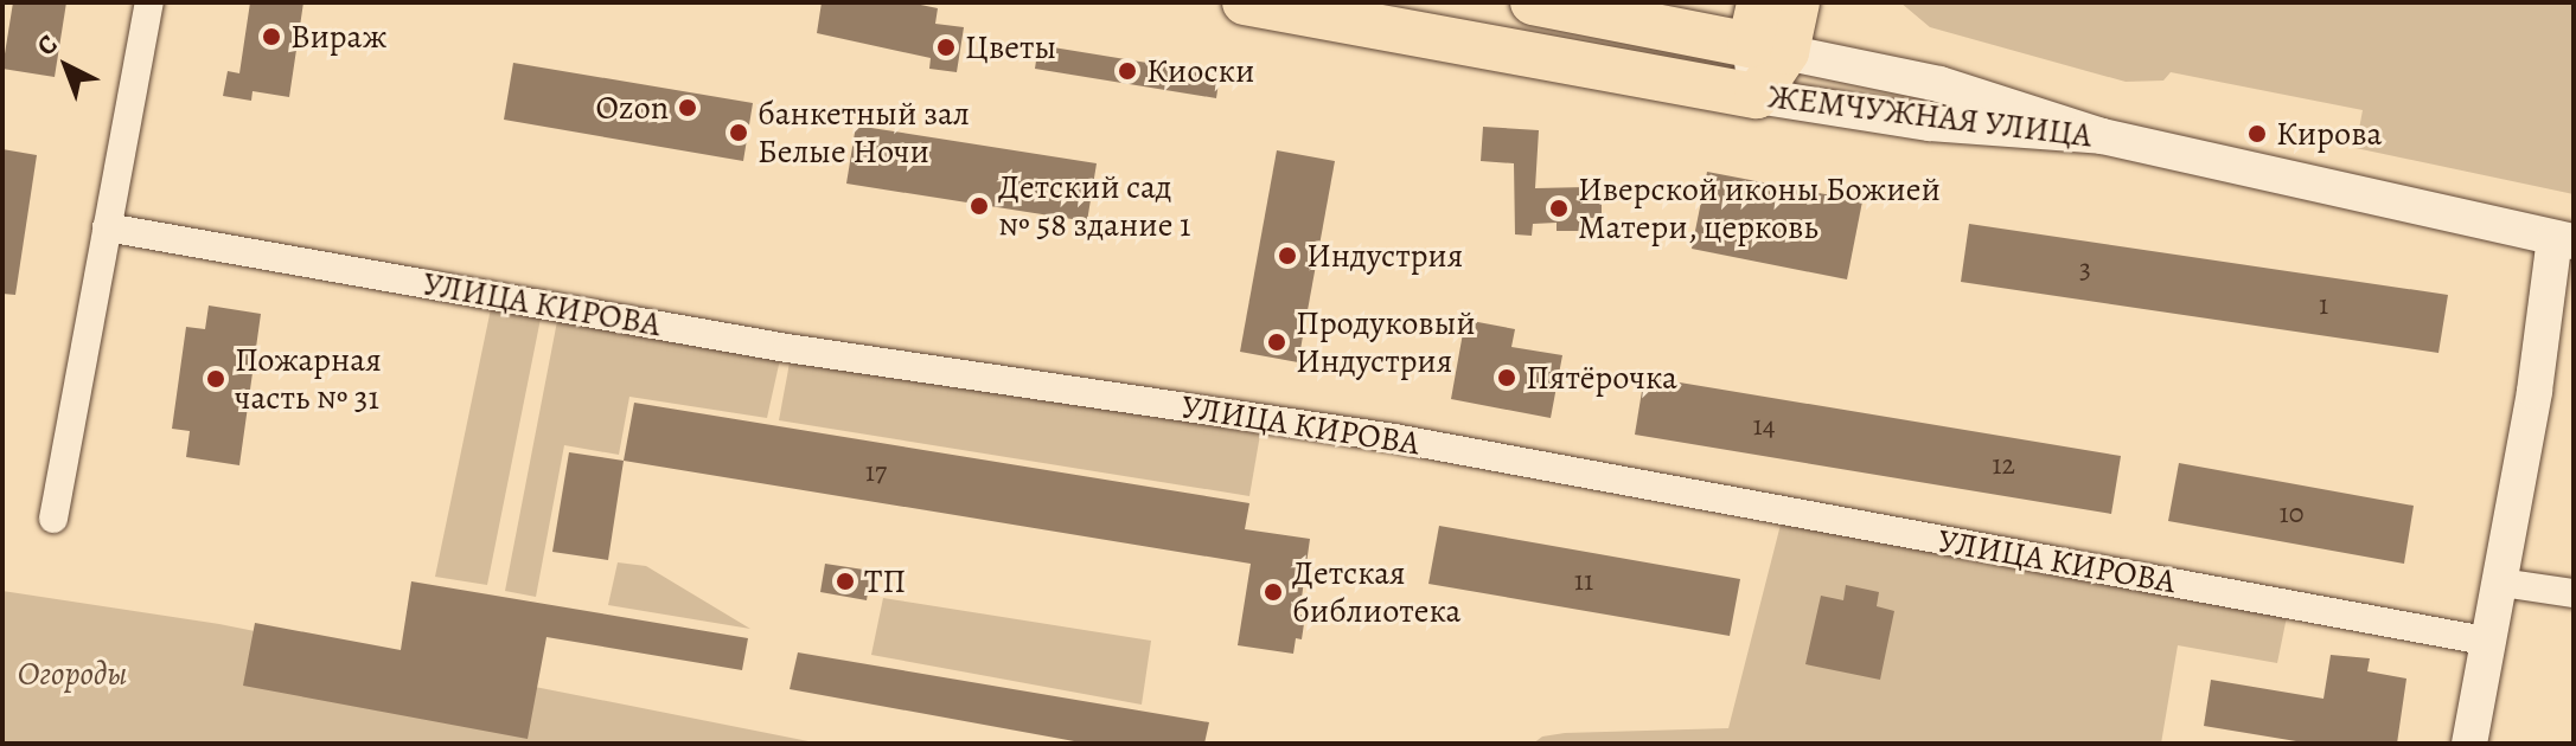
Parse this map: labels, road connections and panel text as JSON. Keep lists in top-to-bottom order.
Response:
{
  "streets": {
    "main road": ["ЖЕМЧУЖНАЯ УЛИЦА"],
    "street": ["УЛИЦА КИРОВА"]
  },
  "parks": ["Огороды"],
  "places": [
    "Вираж",
    "Цветы",
    "Киоски",
    "Ozon",
    "банкетный зал Белые Ночи",
    "Кирова",
    "Детский сад № 58 здание 1",
    "Иверской иконы Божией Матери, церковь",
    "Индустрия",
    "Продуковый Индустрия",
    "Пятёрочка",
    "Пожарная часть № 31",
    "ТП",
    "Детская библиотека"
  ],
  "house_numbers": [
    "3",
    "1",
    "14",
    "12",
    "17",
    "10",
    "11"
  ],
  "north": "top left"
}
